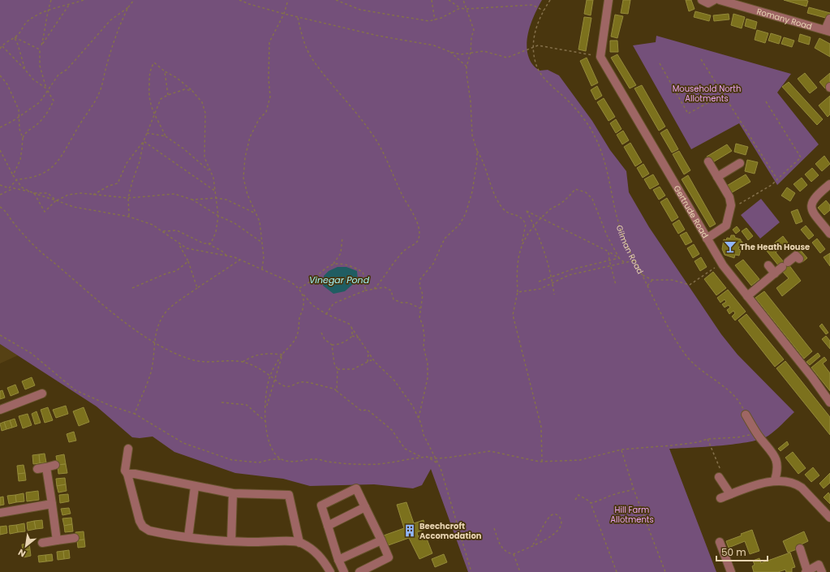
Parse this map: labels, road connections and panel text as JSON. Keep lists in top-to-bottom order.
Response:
{
  "streets": {
    "street": ["Romany Road", "Gertrude Road"],
    "path": ["Gilman Road"]
  },
  "water": ["Vinegar Pond"],
  "parks": ["Mousehold North Allotments", "Hill Farm Allotments"],
  "places": {
    "bar": ["The Heath House"],
    "building": ["Beechcroft Accomodation"]
  },
  "scale_bar": "50 m",
  "north": "bottom left"
}
